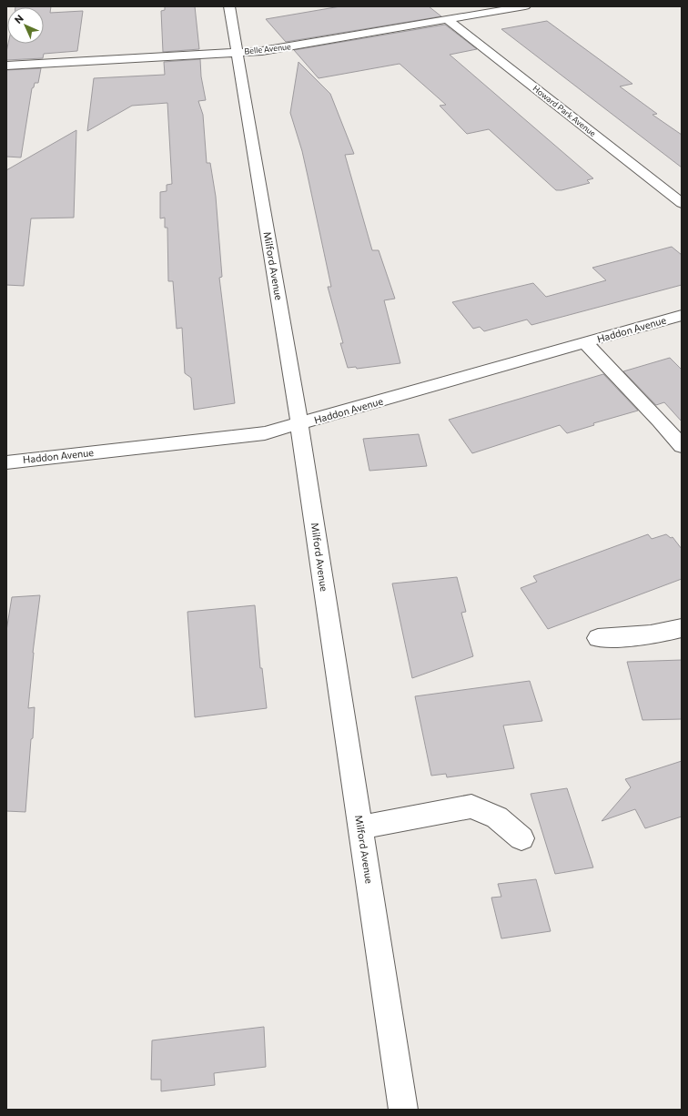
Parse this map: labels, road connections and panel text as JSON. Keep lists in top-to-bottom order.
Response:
{
  "streets": {
    "street": [
      "Belle Avenue",
      "Howard Park Avenue",
      "Milford Avenue",
      "Haddon Avenue"
    ]
  },
  "crossings": [
    ["Belle Avenue", "Howard Park Avenue"],
    ["Belle Avenue", "Milford Avenue"],
    ["Milford Avenue", "Haddon Avenue"]
  ],
  "north": "top left"
}
